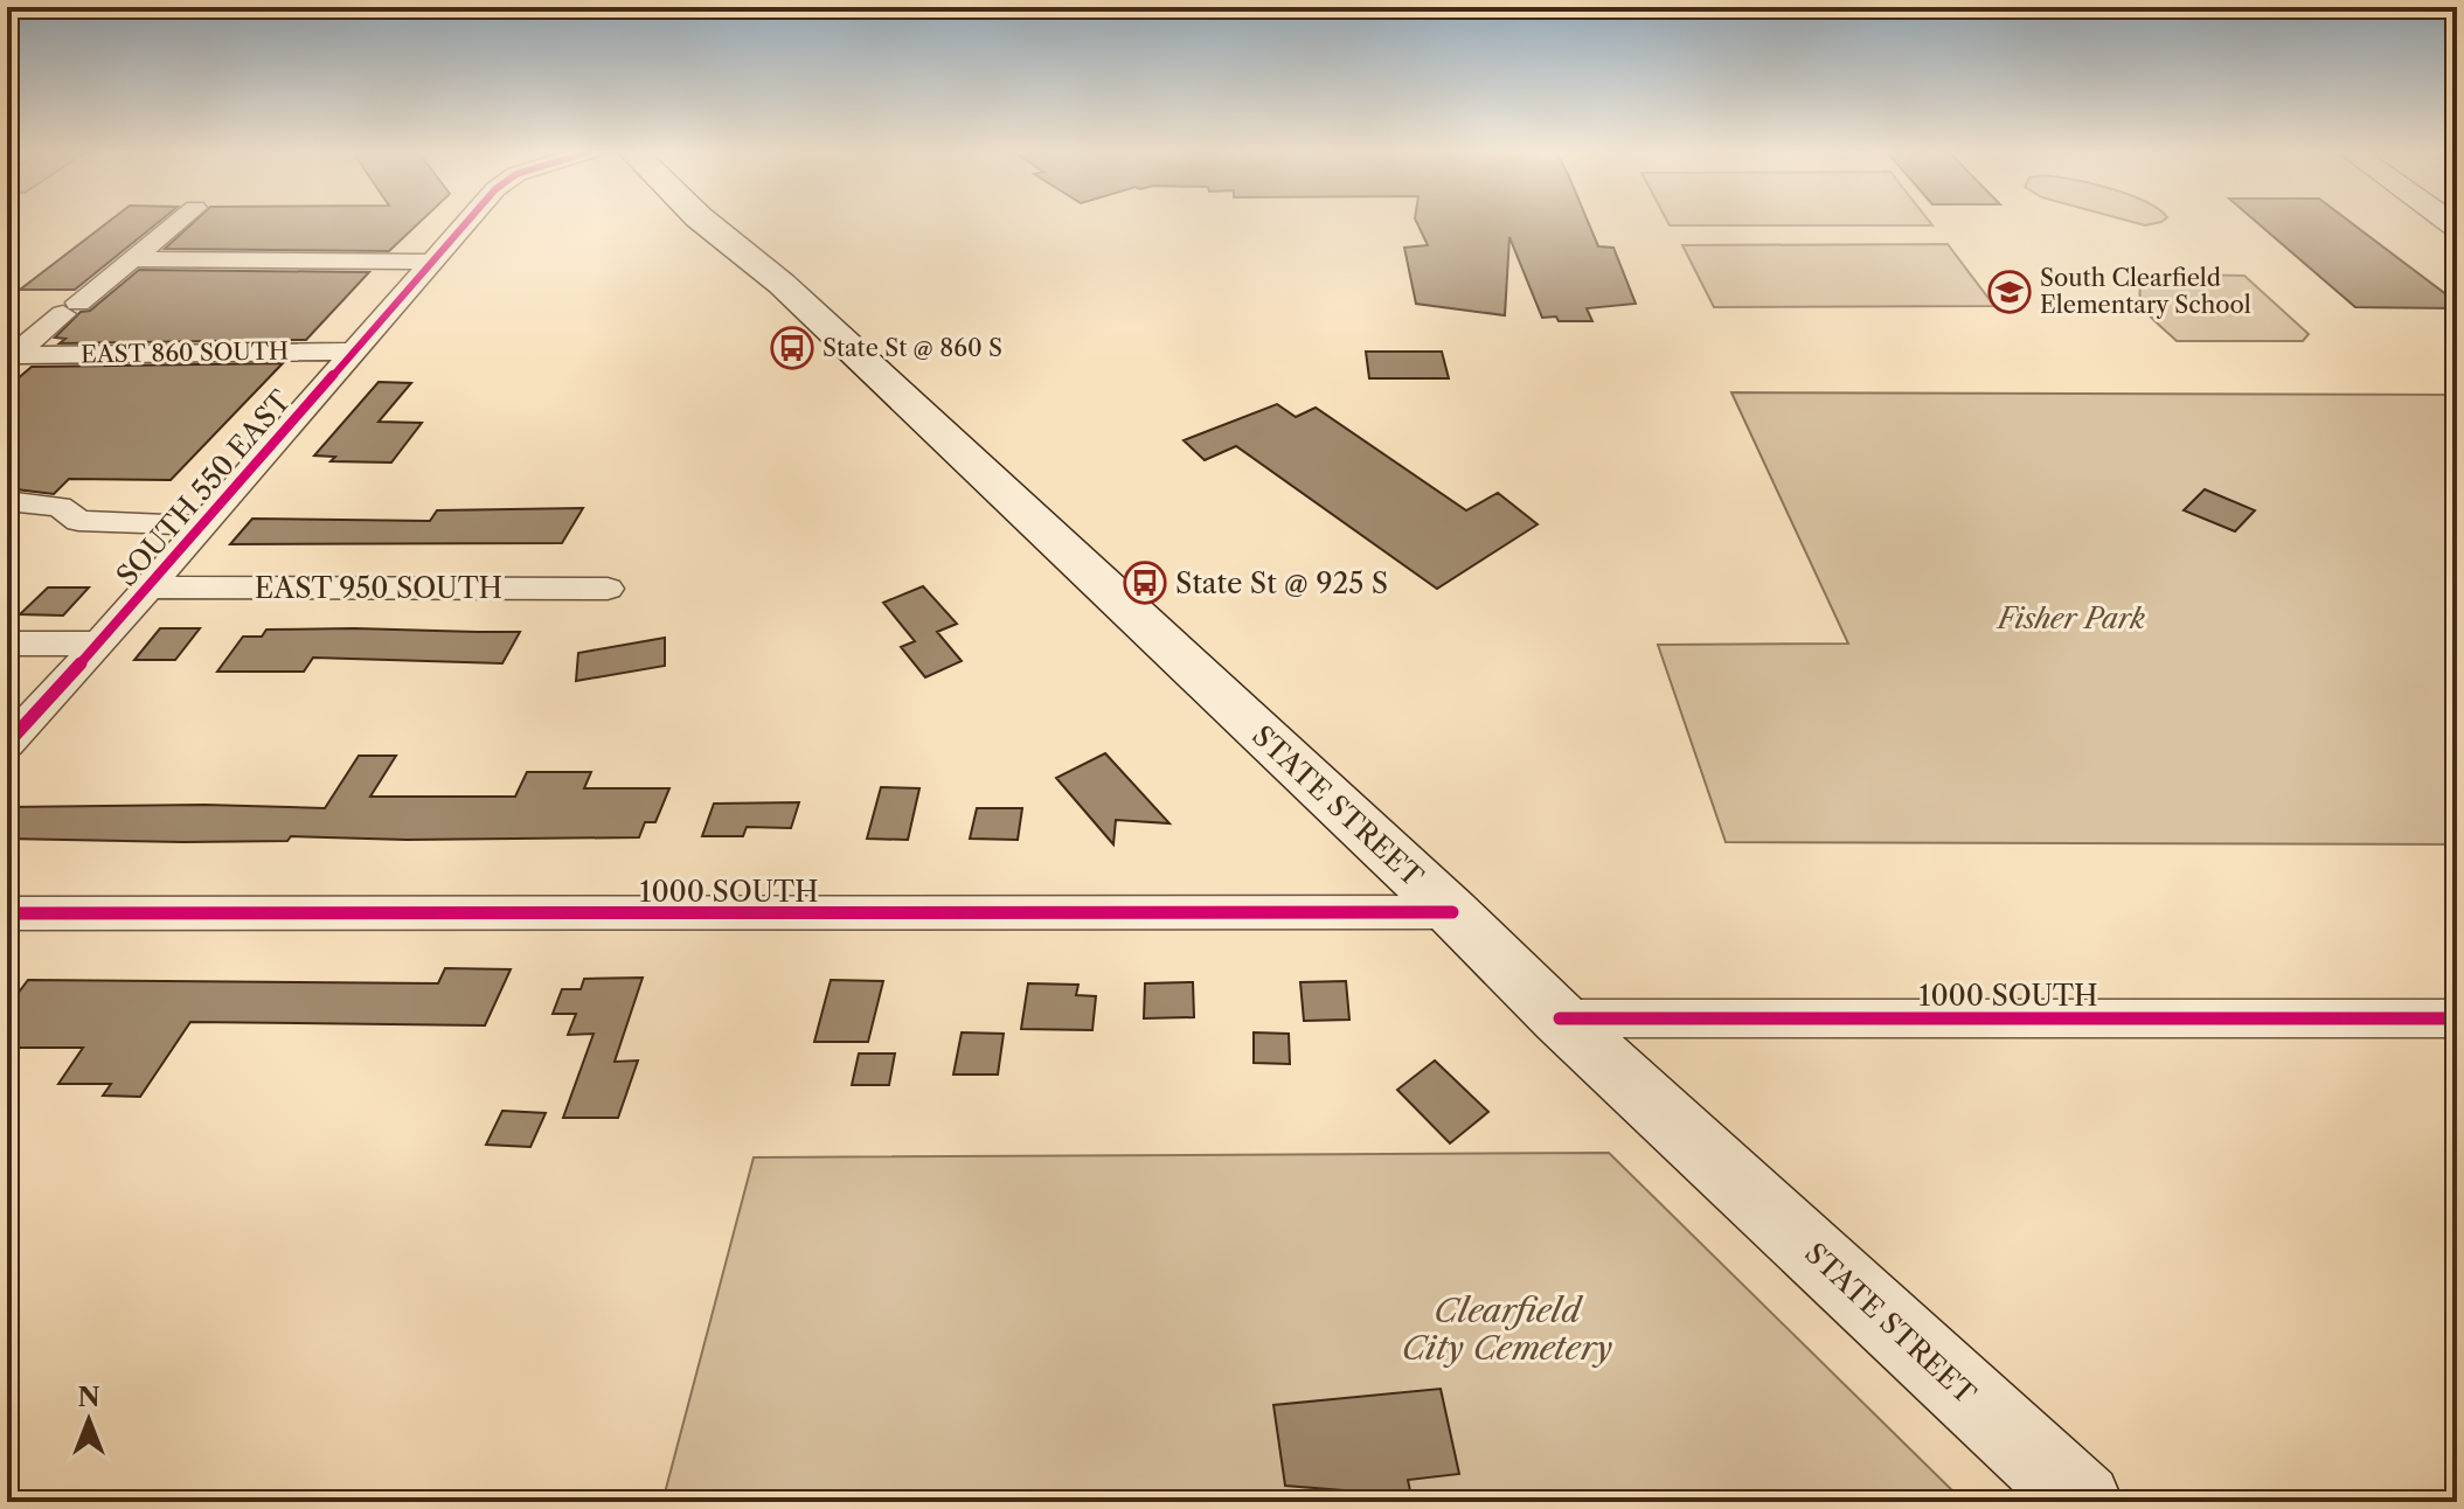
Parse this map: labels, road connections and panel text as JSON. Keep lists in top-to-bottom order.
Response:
{
  "streets": {
    "main road": ["STATE STREET"],
    "street": [
      "EAST 860 SOUTH",
      "SOUTH 550 EAST",
      "EAST 950 SOUTH",
      "1000 SOUTH"
    ]
  },
  "crossings": [
    ["EAST 860 SOUTH", "SOUTH 550 EAST"],
    ["SOUTH 550 EAST", "EAST 950 SOUTH"],
    ["STATE STREET", "1000 SOUTH"]
  ],
  "parks": ["Fisher Park", "Clearfield City Cemetery"],
  "places": {
    "school or university": ["South Clearfield Elementary School"],
    "bus stop": ["State St @ 860 S", "State St @ 925 S"]
  },
  "north": "top"
}
